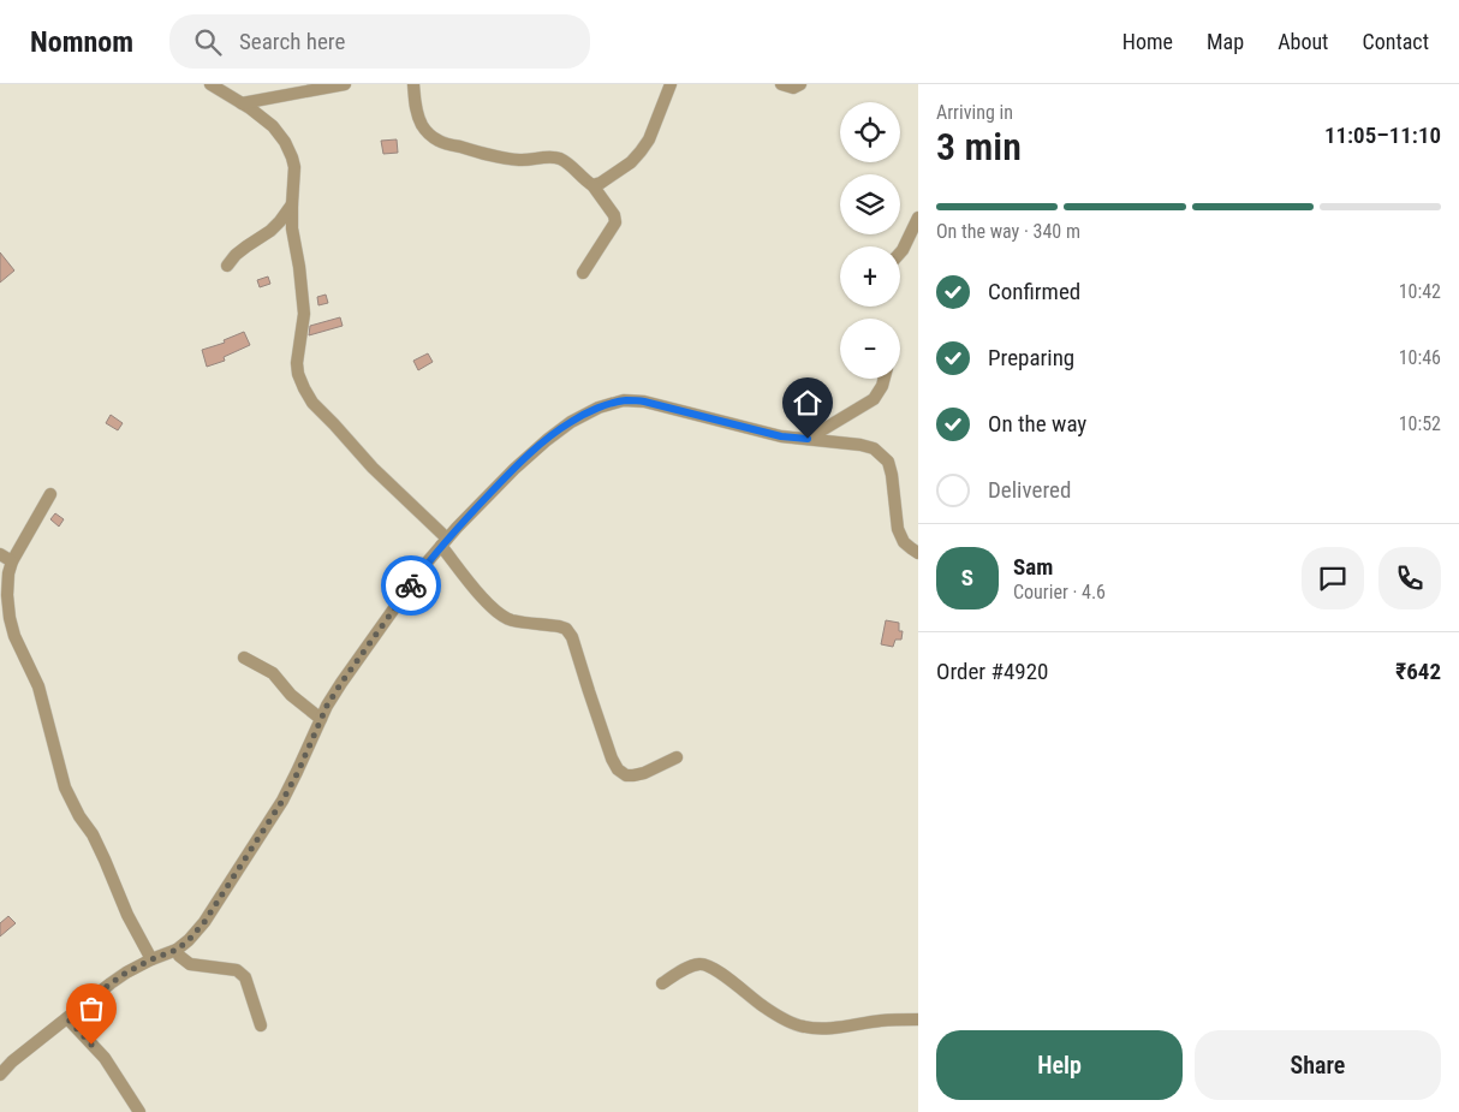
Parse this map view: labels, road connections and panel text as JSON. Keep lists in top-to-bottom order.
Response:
{
  "page": {
    "header": "Nomnom",
    "search": "Search here",
    "nav": [
      "Home",
      "Map",
      "About",
      "Contact"
    ],
    "heading": ["3 min", "Arriving in", "11:05–11:10"],
    "panel": [
      "Sam",
      "Courier · 4.6",
      "Order #4920",
      "₹642"
    ],
    "map_buttons": ["+", "−"],
    "bar": "On the way · 340 m",
    "list": [
      ["Confirmed", "10:42"],
      ["Preparing", "10:46"],
      ["On the way", "10:52"],
      "Delivered"
    ],
    "round": "S",
    "buttons": ["Help", "Share"]
  }
}
